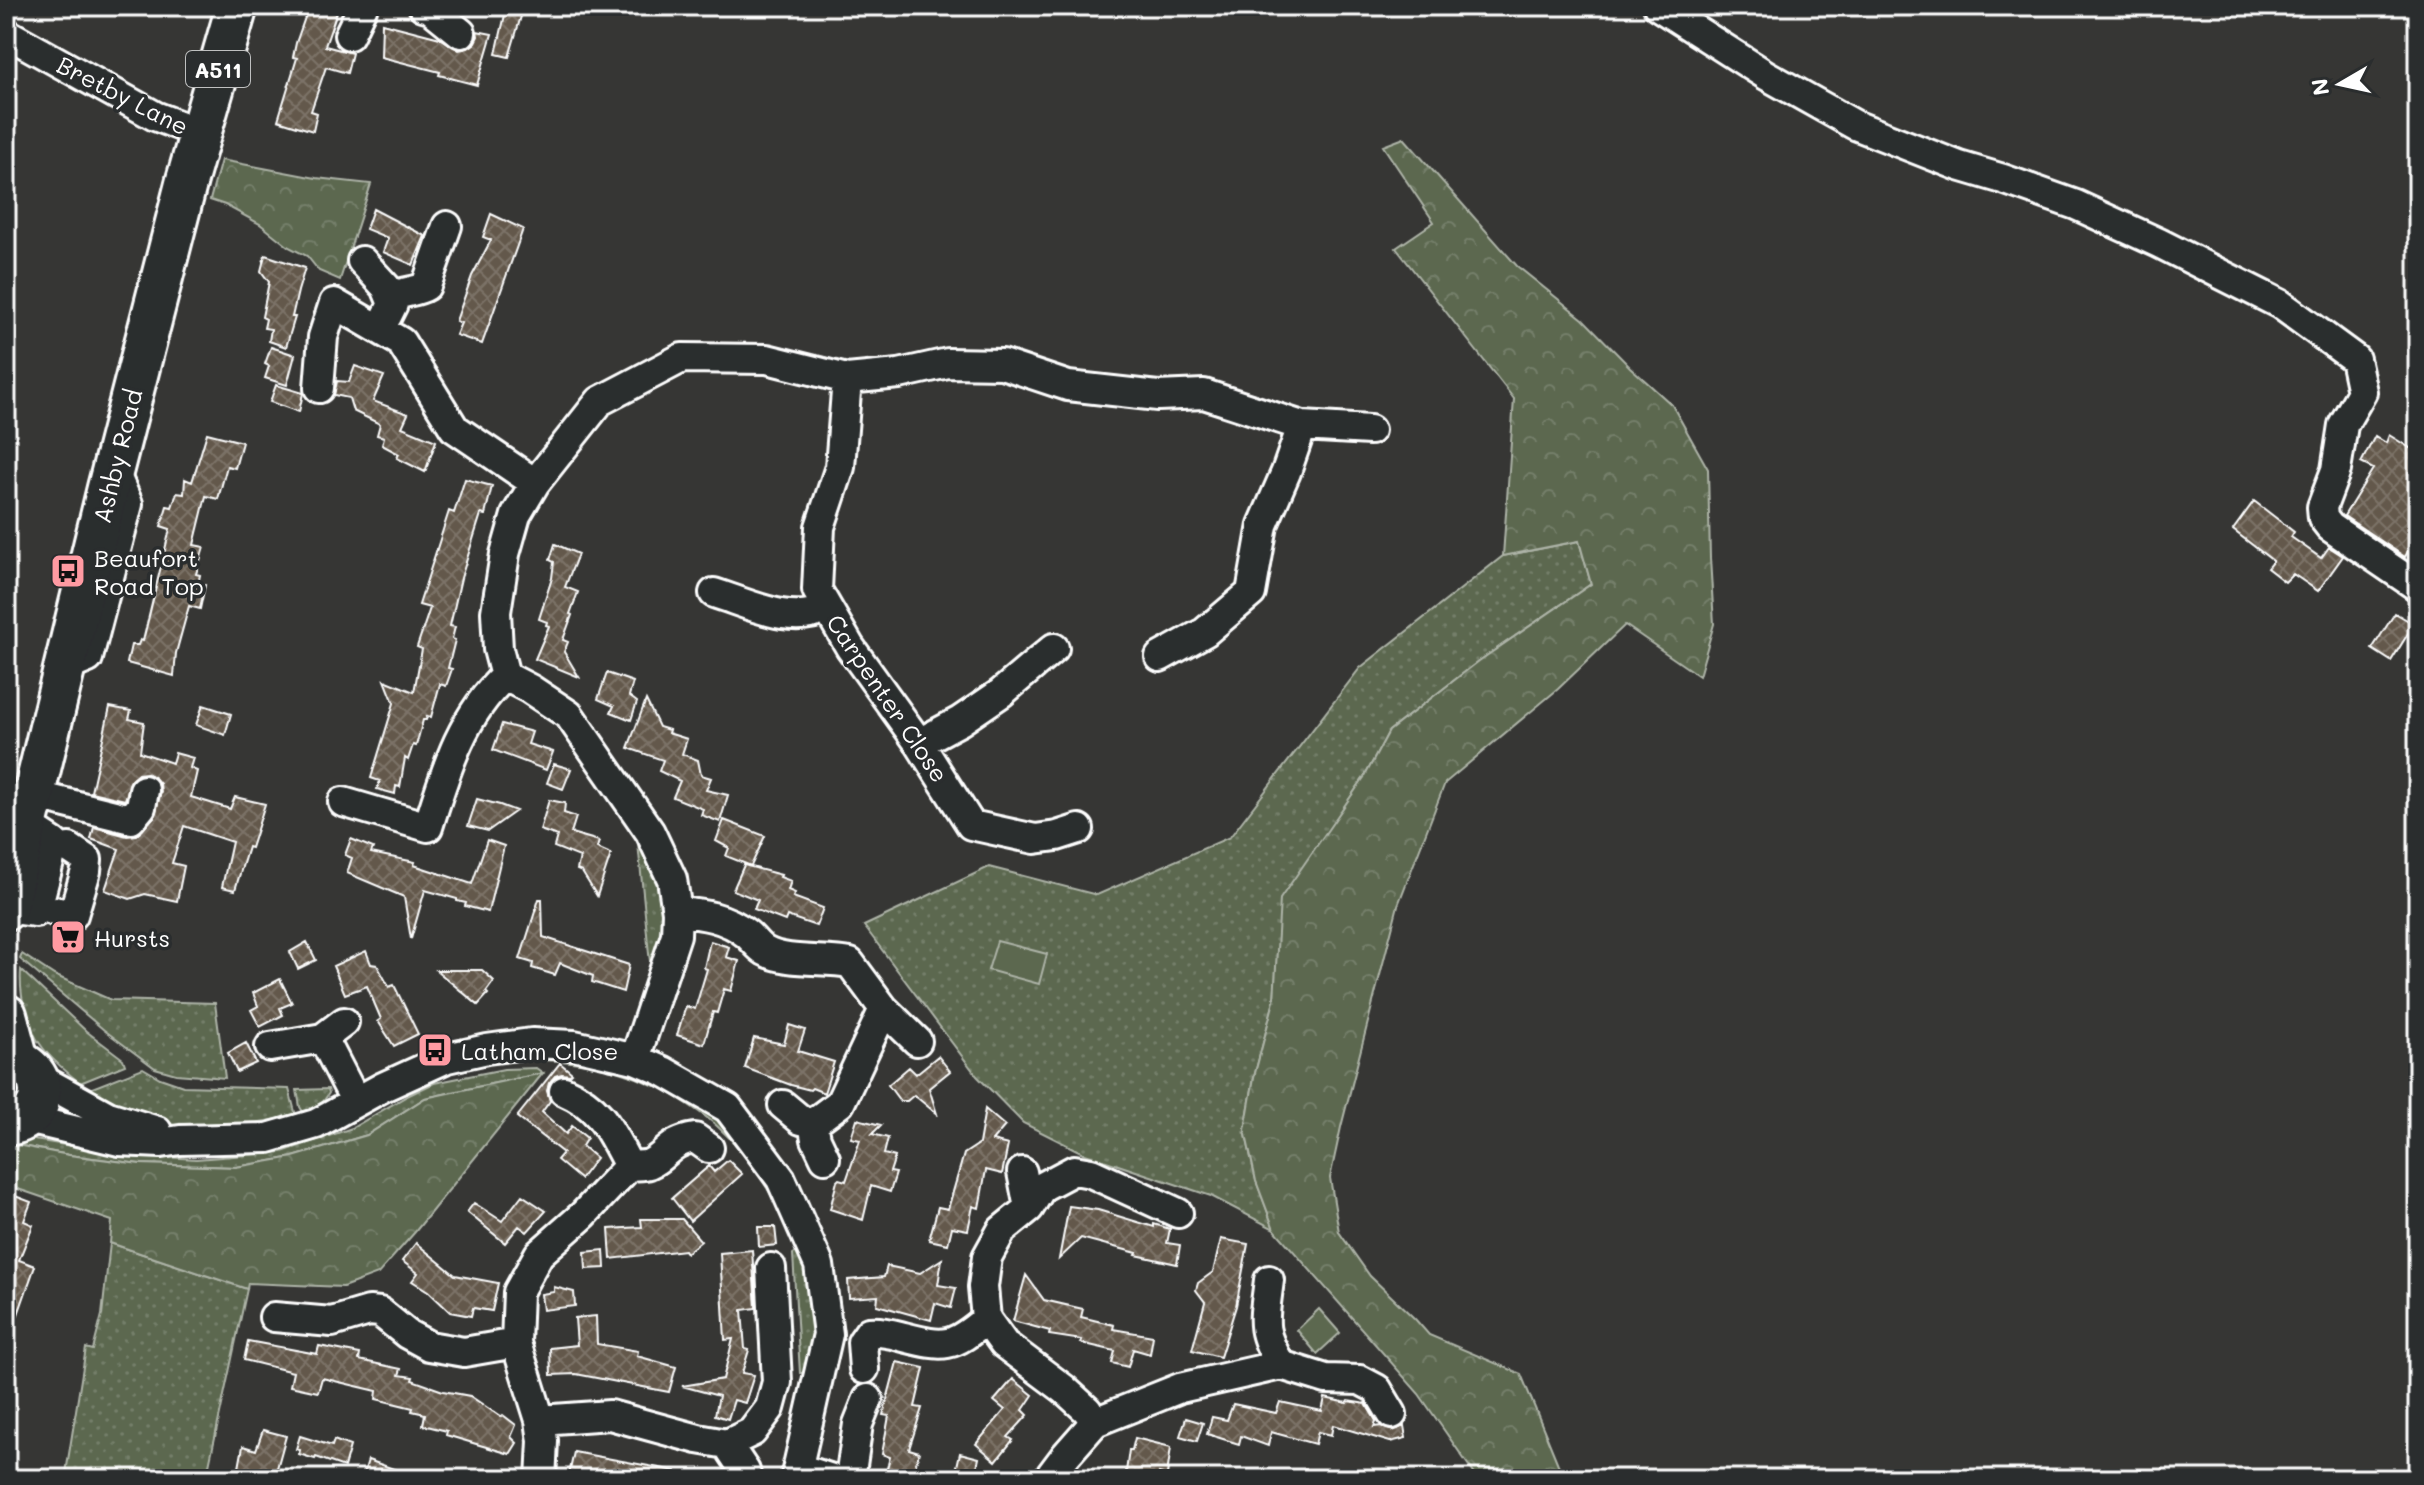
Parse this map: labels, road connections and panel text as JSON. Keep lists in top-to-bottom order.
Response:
{
  "streets": {
    "highway": ["A511", "Ashby Road"],
    "street": ["Bretby Lane", "Carpenter Close"]
  },
  "crossings": [
    ["Bretby Lane", "Ashby Road"]
  ],
  "places": {
    "bus stop": ["Beaufort Road Top", "Latham Close"],
    "supermarket": ["Hursts"]
  },
  "north": "left"
}
